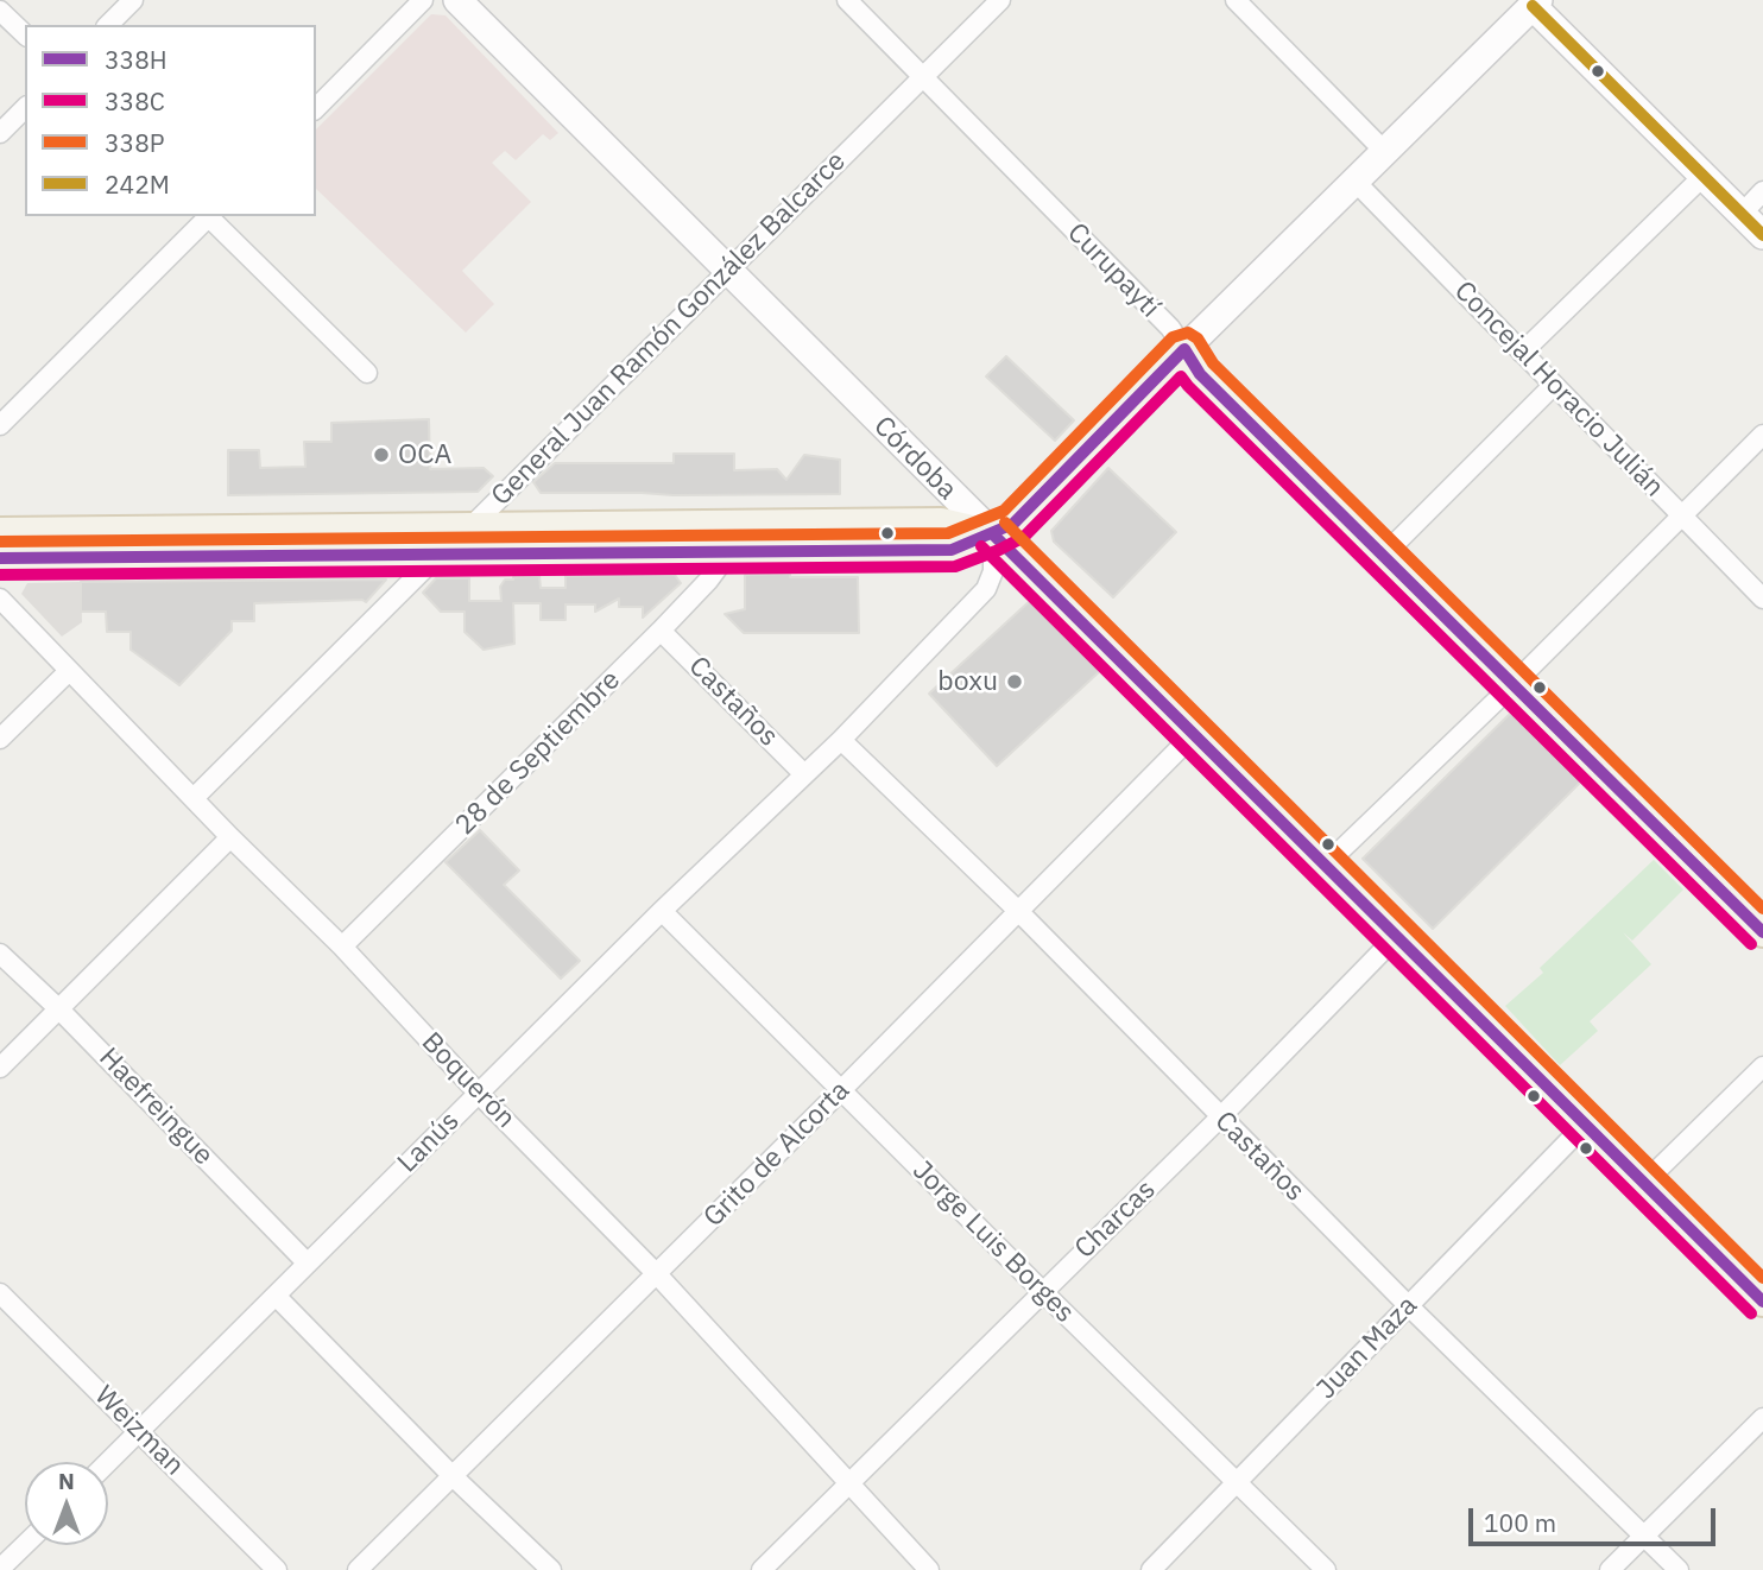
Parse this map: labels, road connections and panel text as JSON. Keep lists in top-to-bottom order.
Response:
{
  "streets": {
    "main road": ["Curupaytí", "Córdoba"],
    "street": [
      "General Juan Ramón González Balcarce",
      "Concejal Horacio Julián",
      "Castaños",
      "28 de Septiembre",
      "Boquerón",
      "Haefreingue",
      "Lanús",
      "Grito de Alcorta",
      "Charcas",
      "Jorge Luis Borges",
      "Juan Maza",
      "Weizman"
    ]
  },
  "crossings": [
    ["Curupaytí", "General Juan Ramón González Balcarce"],
    ["General Juan Ramón González Balcarce", "Córdoba"],
    ["General Juan Ramón González Balcarce", "Boquerón"],
    ["Córdoba", "Lanús"],
    ["Córdoba", "Grito de Alcorta"],
    ["Córdoba", "Charcas"],
    ["Córdoba", "Juan Maza"],
    ["Castaños", "28 de Septiembre"],
    ["Castaños", "Lanús"],
    ["Castaños", "Grito de Alcorta"],
    ["Castaños", "Charcas"],
    ["Castaños", "Juan Maza"],
    ["28 de Septiembre", "Boquerón"],
    ["Boquerón", "Lanús"],
    ["Boquerón", "Grito de Alcorta"],
    ["Boquerón", "Charcas"],
    ["Haefreingue", "Lanús"],
    ["Lanús", "Jorge Luis Borges"],
    ["Lanús", "Weizman"],
    ["Grito de Alcorta", "Jorge Luis Borges"],
    ["Charcas", "Jorge Luis Borges"],
    ["Jorge Luis Borges", "Juan Maza"]
  ],
  "places": ["OCA", "boxu"],
  "lines": [
    "transit line 242M",
    "transit line 338P",
    "transit line 338H",
    "transit line 338C"
  ],
  "legend": [
    "338H",
    "338C",
    "338P",
    "242M"
  ],
  "scale_bar": "100 m",
  "north": "top"
}
